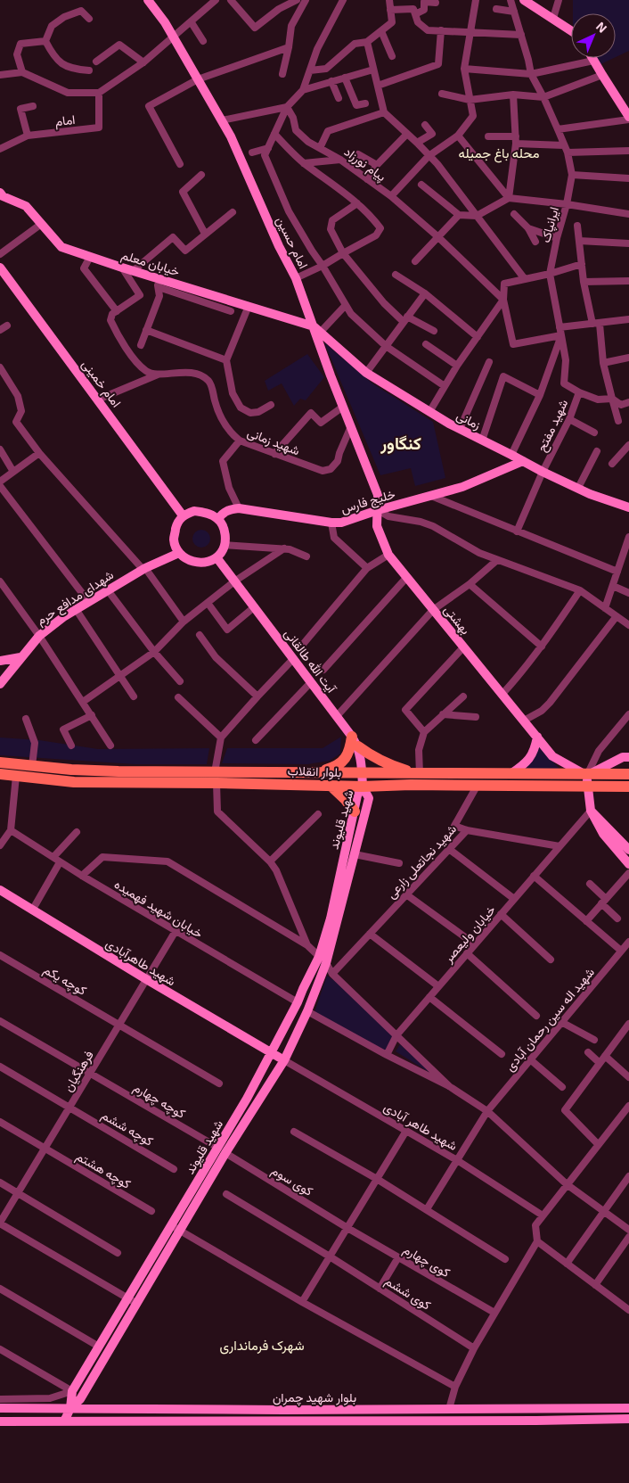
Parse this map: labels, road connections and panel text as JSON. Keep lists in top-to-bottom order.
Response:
{
  "streets": {
    "main road": [
      "امام حسین",
      "خیابان معلم",
      "امام خمینی",
      "زمانی",
      "خلیج فارس",
      "شهدای مدافع حرم",
      "بهشتی",
      "آیت الله طالقانی",
      "بلوار انقلاب",
      "شهید قلیوند",
      "شهید طاهرآبادی",
      "بلوار شهید چمران"
    ],
    "street": [
      "امام",
      "پیام نورزاد",
      "ایرانپاک",
      "شهید مفتح",
      "شهید زمانی",
      "شهید نجاتعلی زارعی",
      "خیابان شهید فهمیده",
      "خیابان ولیعصر",
      "کوچه یکم",
      "شهید اله سین رحمان آبادی",
      "فرهنگیان",
      "کوچه چهارم",
      "شهید طاهر آبادی",
      "کوچه ششم",
      "کوچه هشتم",
      "کوی سوم",
      "کوی چهارم",
      "کوی ششم"
    ]
  },
  "crossings": [
    ["ایرانپاک", "شهید مفتح"],
    ["امام حسین", "خیابان معلم"],
    ["امام حسین", "زمانی"],
    ["امام حسین", "شهید زمانی"],
    ["امام حسین", "خلیج فارس"],
    ["امام حسین", "بهشتی"],
    ["خیابان معلم", "زمانی"],
    ["امام خمینی", "شهدای مدافع حرم"],
    ["امام خمینی", "آیت الله طالقانی"],
    ["زمانی", "شهید مفتح"],
    ["زمانی", "خلیج فارس"],
    ["خلیج فارس", "بهشتی"],
    ["شهدای مدافع حرم", "آیت الله طالقانی"],
    ["بهشتی", "بلوار انقلاب"],
    ["آیت الله طالقانی", "بلوار انقلاب"],
    ["آیت الله طالقانی", "شهید قلیوند"],
    ["بلوار انقلاب", "شهید قلیوند"],
    ["شهید قلیوند", "خیابان شهید فهمیده"],
    ["شهید قلیوند", "شهید طاهرآبادی"],
    ["شهید قلیوند", "کوچه چهارم"],
    ["شهید قلیوند", "شهید طاهر آبادی"],
    ["شهید قلیوند", "کوی سوم"],
    ["شهید قلیوند", "بلوار شهید چمران"],
    ["شهید نجاتعلی زارعی", "خیابان ولیعصر"],
    ["خیابان شهید فهمیده", "فرهنگیان"],
    ["شهید طاهرآبادی", "فرهنگیان"],
    ["شهید طاهرآبادی", "شهید طاهر آبادی"],
    ["کوچه یکم", "فرهنگیان"],
    ["شهید اله سین رحمان آبادی", "شهید طاهر آبادی"],
    ["فرهنگیان", "کوچه چهارم"],
    ["فرهنگیان", "کوچه ششم"],
    ["فرهنگیان", "کوچه هشتم"],
    ["کوچه چهارم", "کوی سوم"],
    ["کوی سوم", "کوی چهارم"]
  ],
  "districts": ["محله باغ‌ جمیله", "کنگاور", "شهرک فرمانداری"],
  "north": "top right"
}
